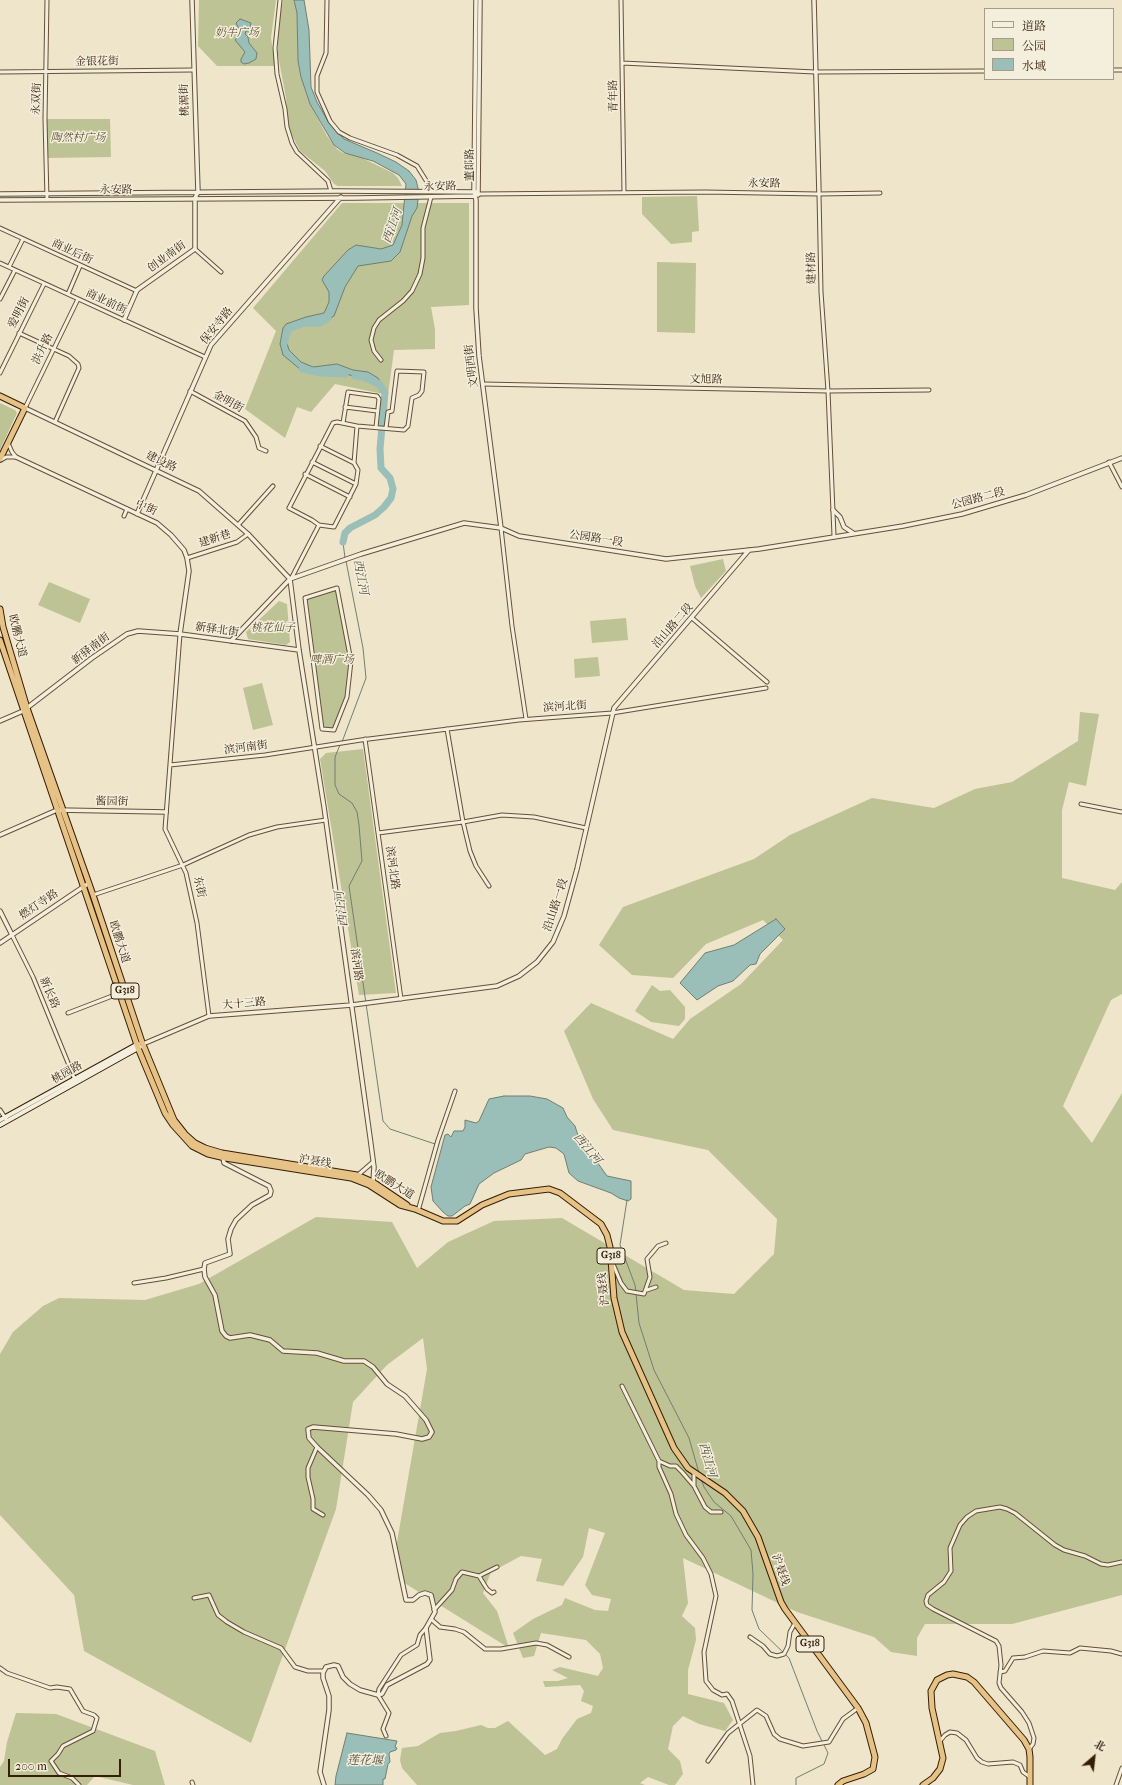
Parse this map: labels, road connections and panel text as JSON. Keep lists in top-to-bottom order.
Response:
{
  "streets": {
    "highway": [
      "建设路",
      "欧鹏大道",
      "G318",
      "沪聂线"
    ],
    "main road": ["桃园路"],
    "street": [
      "金银花街",
      "青年路",
      "永双街",
      "桃源街",
      "董郞路",
      "永安路",
      "商业后街",
      "创业南街",
      "建材路",
      "商业前街",
      "爱明街",
      "保安寺路",
      "洪升路",
      "文明西街",
      "文旭路",
      "金明街",
      "公园路二段",
      "中街",
      "建新巷",
      "公园路一段",
      "沿山路二段",
      "新驿北街",
      "新驿南街",
      "滨河北街",
      "滨河南街",
      "酱园街",
      "滨河北路",
      "东街",
      "燃灯寺路",
      "沿山路一段",
      "滨河路",
      "新长路",
      "大十三路"
    ]
  },
  "crossings": [
    ["金银花街", "永双街"],
    ["金银花街", "桃源街"],
    ["青年路", "永安路"],
    ["永双街", "永安路"],
    ["桃源街", "永安路"],
    ["桃源街", "创业南街"],
    ["董郞路", "永安路"],
    ["董郞路", "文明西街"],
    ["永安路", "创业南街"],
    ["永安路", "建材路"],
    ["永安路", "保安寺路"],
    ["永安路", "文明西街"],
    ["商业后街", "创业南街"],
    ["创业南街", "商业前街"],
    ["建材路", "文旭路"],
    ["建材路", "公园路二段"],
    ["建材路", "公园路一段"],
    ["商业前街", "爱明街"],
    ["商业前街", "保安寺路"],
    ["商业前街", "洪升路"],
    ["保安寺路", "金明街"],
    ["保安寺路", "建设路"],
    ["保安寺路", "中街"],
    ["洪升路", "建设路"],
    ["文明西街", "文旭路"],
    ["文明西街", "公园路一段"],
    ["建设路", "建新巷"],
    ["建设路", "公园路一段"],
    ["建设路", "滨河路"],
    ["公园路二段", "公园路一段"],
    ["中街", "建新巷"],
    ["中街", "新驿北街"],
    ["中街", "新驿南街"],
    ["中街", "东街"],
    ["公园路一段", "沿山路二段"],
    ["公园路一段", "滨河路"],
    ["沿山路二段", "滨河北街"],
    ["沿山路二段", "沿山路一段"],
    ["新驿北街", "新驿南街"],
    ["新驿北街", "东街"],
    ["新驿北街", "滨河路"],
    ["欧鹏大道", "新驿南街"],
    ["欧鹏大道", "酱园街"],
    ["欧鹏大道", "燃灯寺路"],
    ["欧鹏大道", "滨河路"],
    ["欧鹏大道", "大十三路"],
    ["欧鹏大道", "桃园路"],
    ["欧鹏大道", "沪聂线"],
    ["新驿南街", "东街"],
    ["滨河北街", "滨河南街"],
    ["滨河北街", "滨河北路"],
    ["滨河北街", "沿山路一段"],
    ["滨河南街", "东街"],
    ["滨河南街", "滨河路"],
    ["酱园街", "东街"],
    ["滨河北路", "沿山路一段"],
    ["东街", "大十三路"],
    ["燃灯寺路", "新长路"],
    ["沿山路一段", "大十三路"],
    ["滨河路", "大十三路"],
    ["滨河路", "沪聂线"],
    ["新长路", "桃园路"],
    ["大十三路", "桃园路"],
    ["大十三路", "沪聂线"],
    ["桃园路", "沪聂线"]
  ],
  "water": ["西江河", "莲花堰"],
  "parks": [
    "奶牛广场",
    "陶然村广场",
    "桃花仙子",
    "啤酒广场"
  ],
  "legend": ["道路", "公园", "水域"],
  "scale_bar": "200 m",
  "north": "top right"
}
